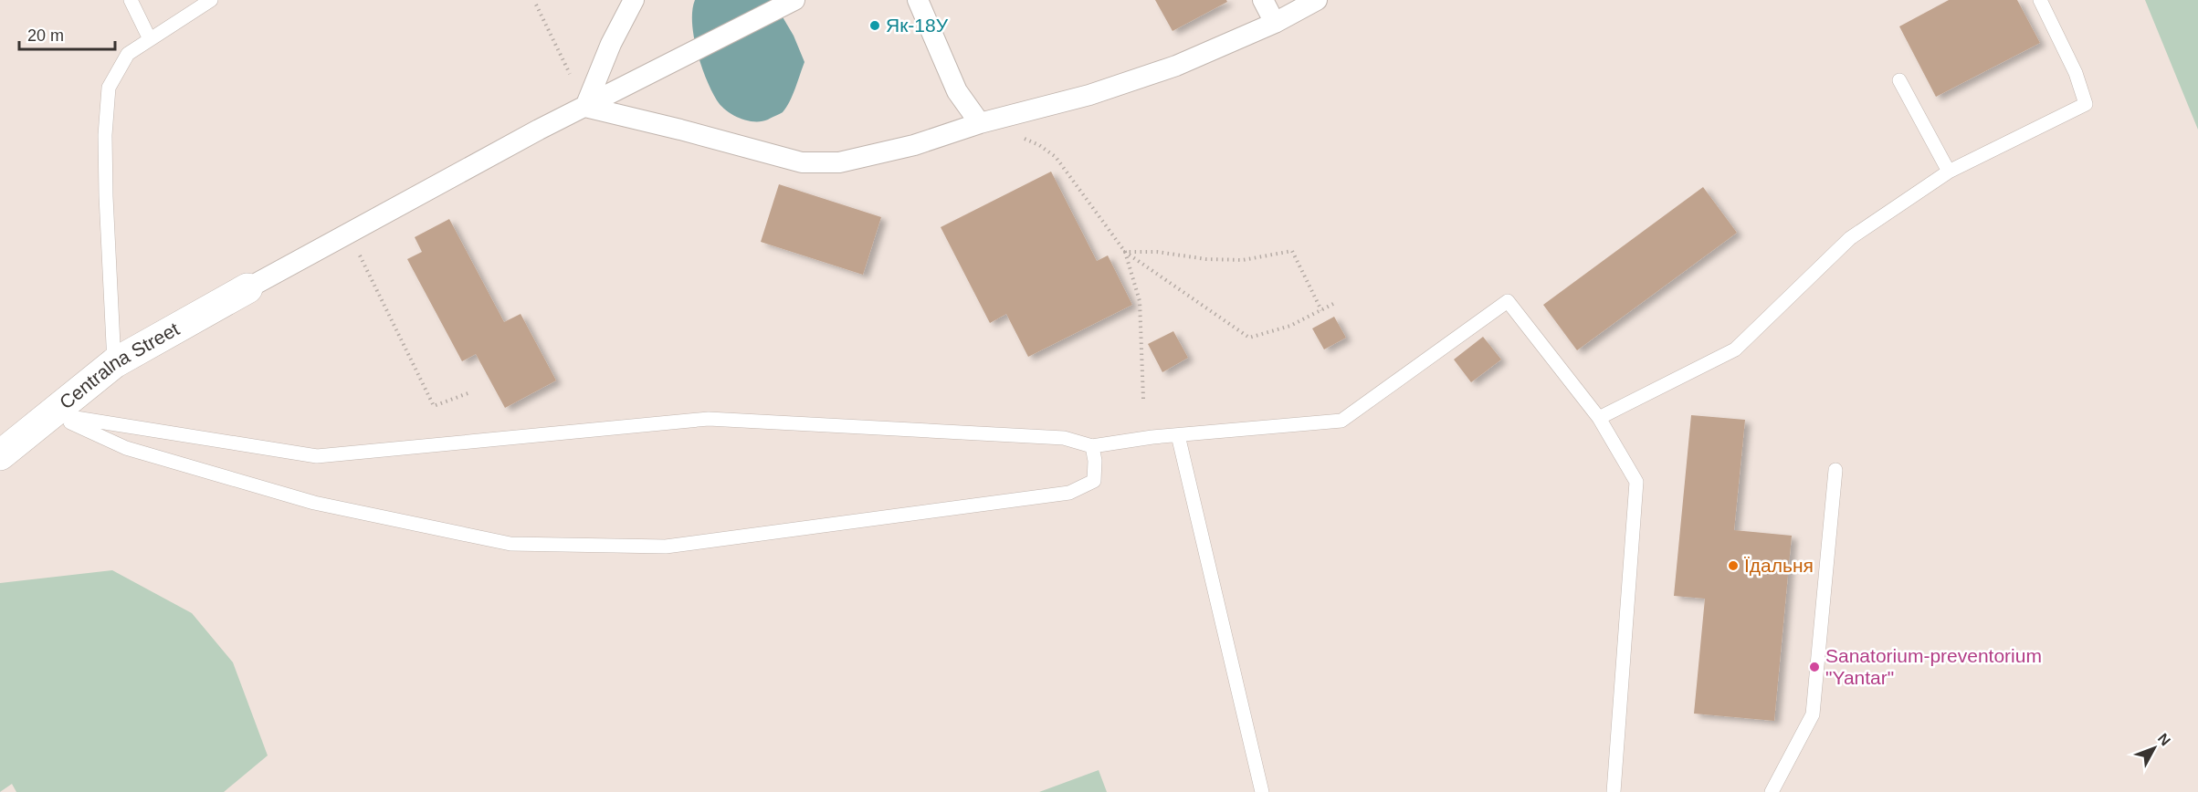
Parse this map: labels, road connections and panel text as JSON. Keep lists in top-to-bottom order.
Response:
{
  "streets": {
    "street": ["Centralna Street"]
  },
  "places": ["Як-18У", "Їдальня", "Sanatorium-preventorium \"Yantar\""],
  "scale_bar": "20 m",
  "north": "top right"
}
